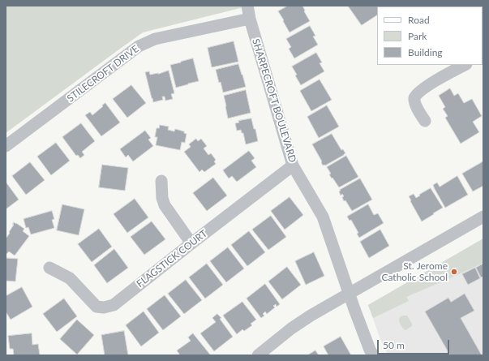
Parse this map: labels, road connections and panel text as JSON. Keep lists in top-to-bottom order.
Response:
{
  "streets": {
    "street": ["STILECROFT DRIVE", "SHARPECROFT BOULEVARD", "FLAGSTICK COURT"]
  },
  "crossings": [
    ["STILECROFT DRIVE", "SHARPECROFT BOULEVARD"],
    ["SHARPECROFT BOULEVARD", "FLAGSTICK COURT"]
  ],
  "places": ["St. Jerome Catholic School"],
  "legend": ["Road", "Park", "Building"],
  "scale_bar": "50 m"
}
